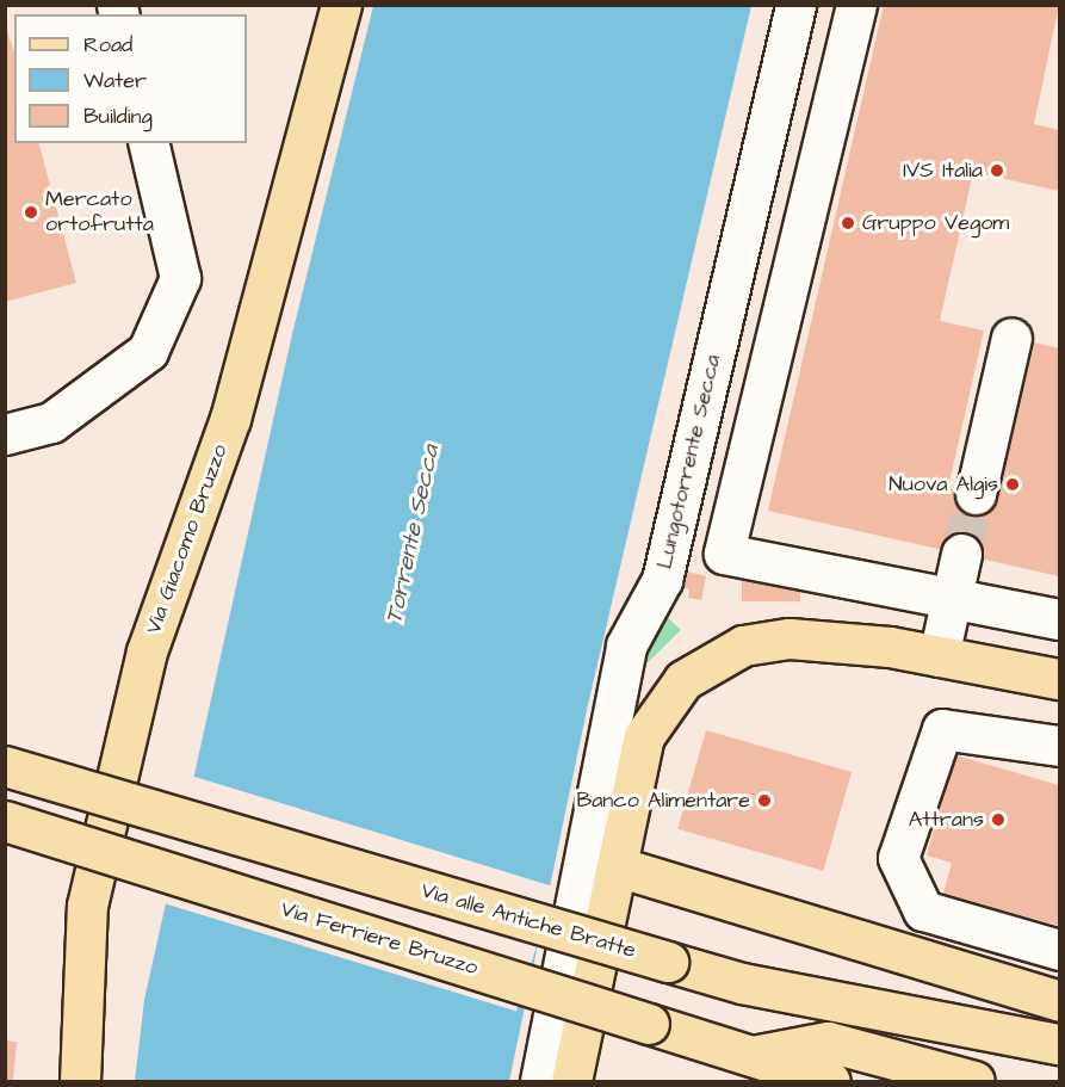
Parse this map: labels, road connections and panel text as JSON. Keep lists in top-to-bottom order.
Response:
{
  "streets": {
    "main road": ["Via Giacomo Bruzzo", "Via alle Antiche Bratte", "Via Ferriere Bruzzo"],
    "street": ["Lungotorrente Secca"]
  },
  "water": ["Torrente Secca"],
  "places": [
    "IVS Italia",
    "Mercato ortofrutta",
    "Gruppo Vegom",
    "Nuova Algis",
    "Banco Alimentare",
    "Attrans"
  ],
  "legend": ["Road", "Water", "Building"]
}
